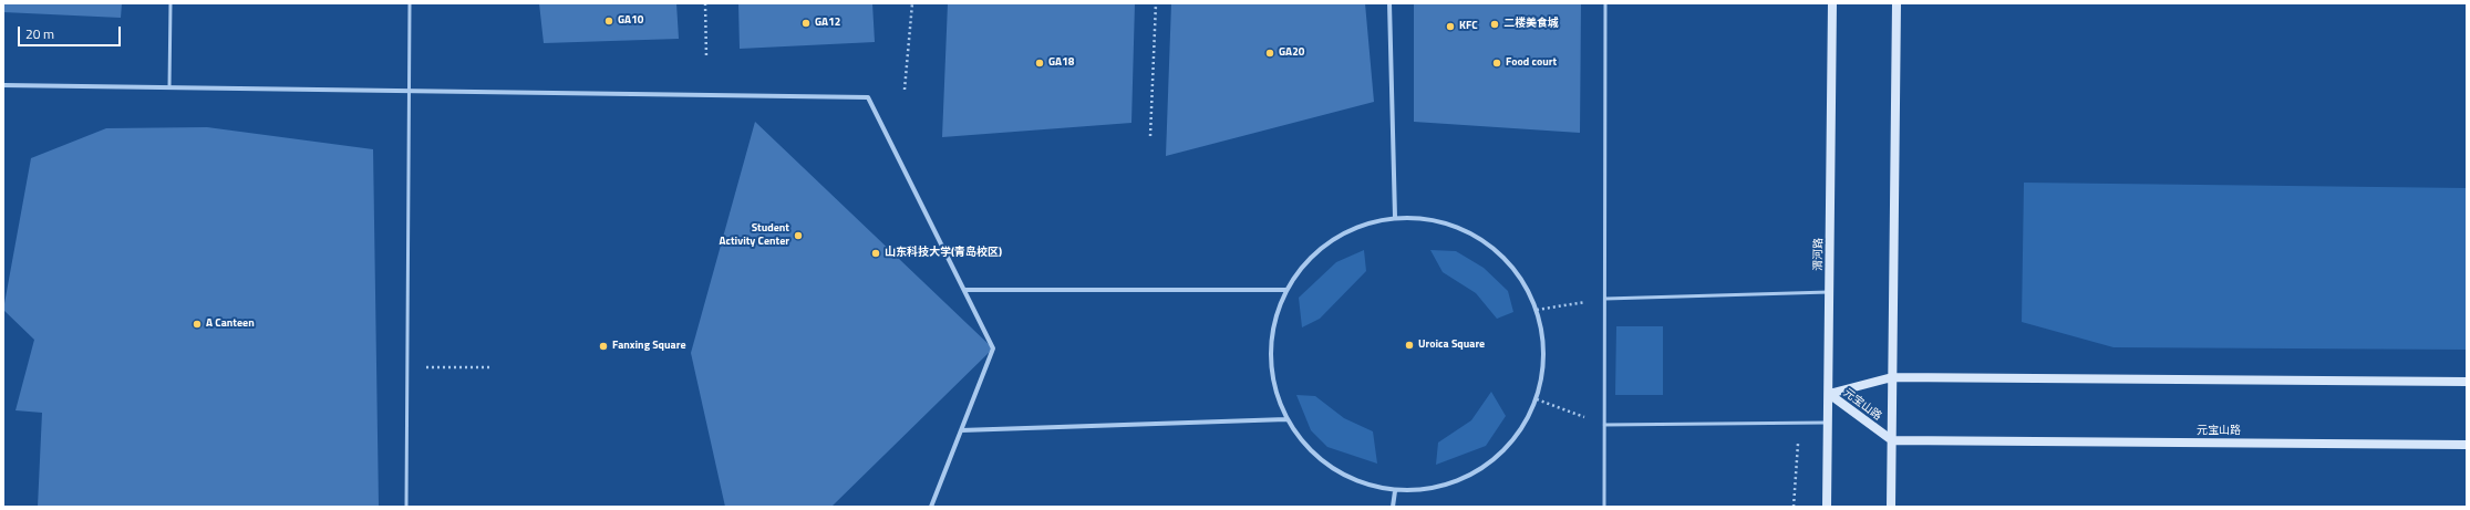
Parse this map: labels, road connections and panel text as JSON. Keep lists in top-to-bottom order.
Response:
{
  "streets": {
    "street": ["渭河路", "元宝山路"]
  },
  "crossings": [
    ["渭河路", "元宝山路"]
  ],
  "places": [
    "GA10",
    "GA12",
    "二楼美食城",
    "KFC",
    "GA20",
    "GA18",
    "Food court",
    "Student Activity Center",
    "山东科技大学(青岛校区)",
    "A Canteen",
    "Uroica Square",
    "Fanxing Square"
  ],
  "scale_bar": "20 m"
}
